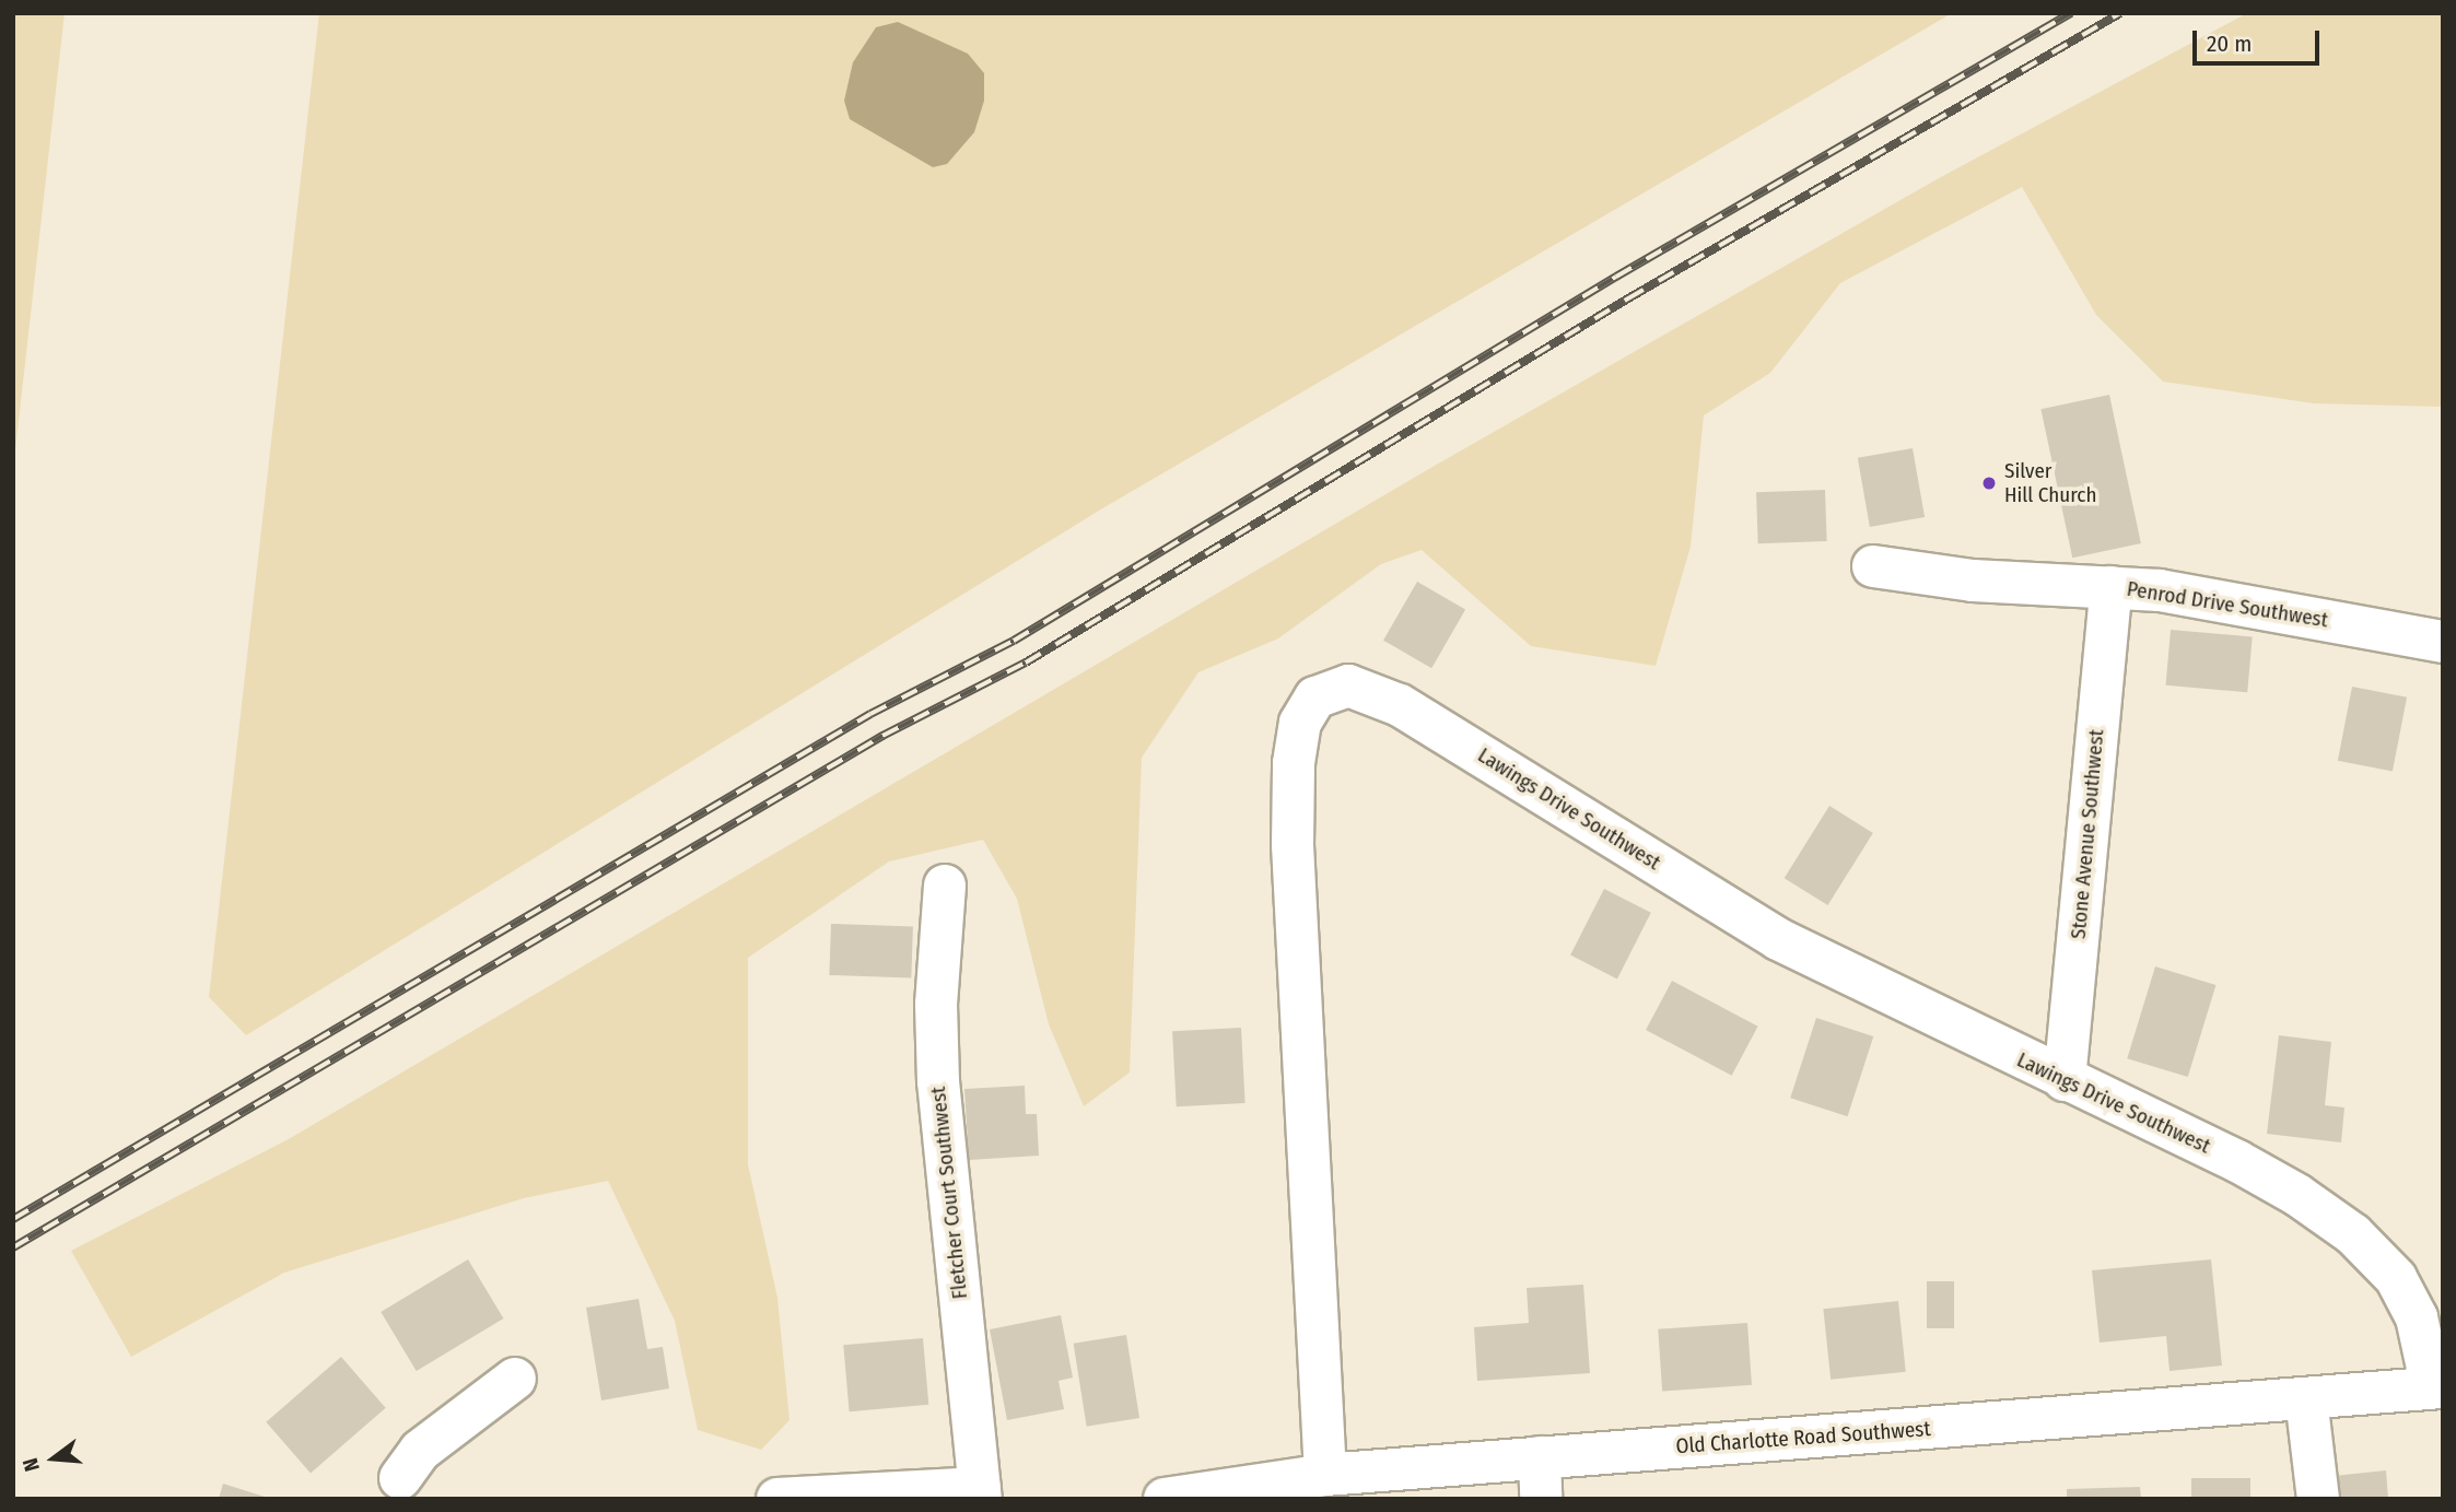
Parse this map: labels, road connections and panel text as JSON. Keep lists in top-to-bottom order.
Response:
{
  "streets": {
    "street": [
      "Penrod Drive Southwest",
      "Lawings Drive Southwest",
      "Stone Avenue Southwest",
      "Fletcher Court Southwest",
      "Old Charlotte Road Southwest"
    ]
  },
  "crossings": [
    ["Penrod Drive Southwest", "Stone Avenue Southwest"],
    ["Lawings Drive Southwest", "Stone Avenue Southwest"],
    ["Lawings Drive Southwest", "Old Charlotte Road Southwest"]
  ],
  "places": ["Silver Hill Church"],
  "scale_bar": "20 m",
  "north": "left"
}
